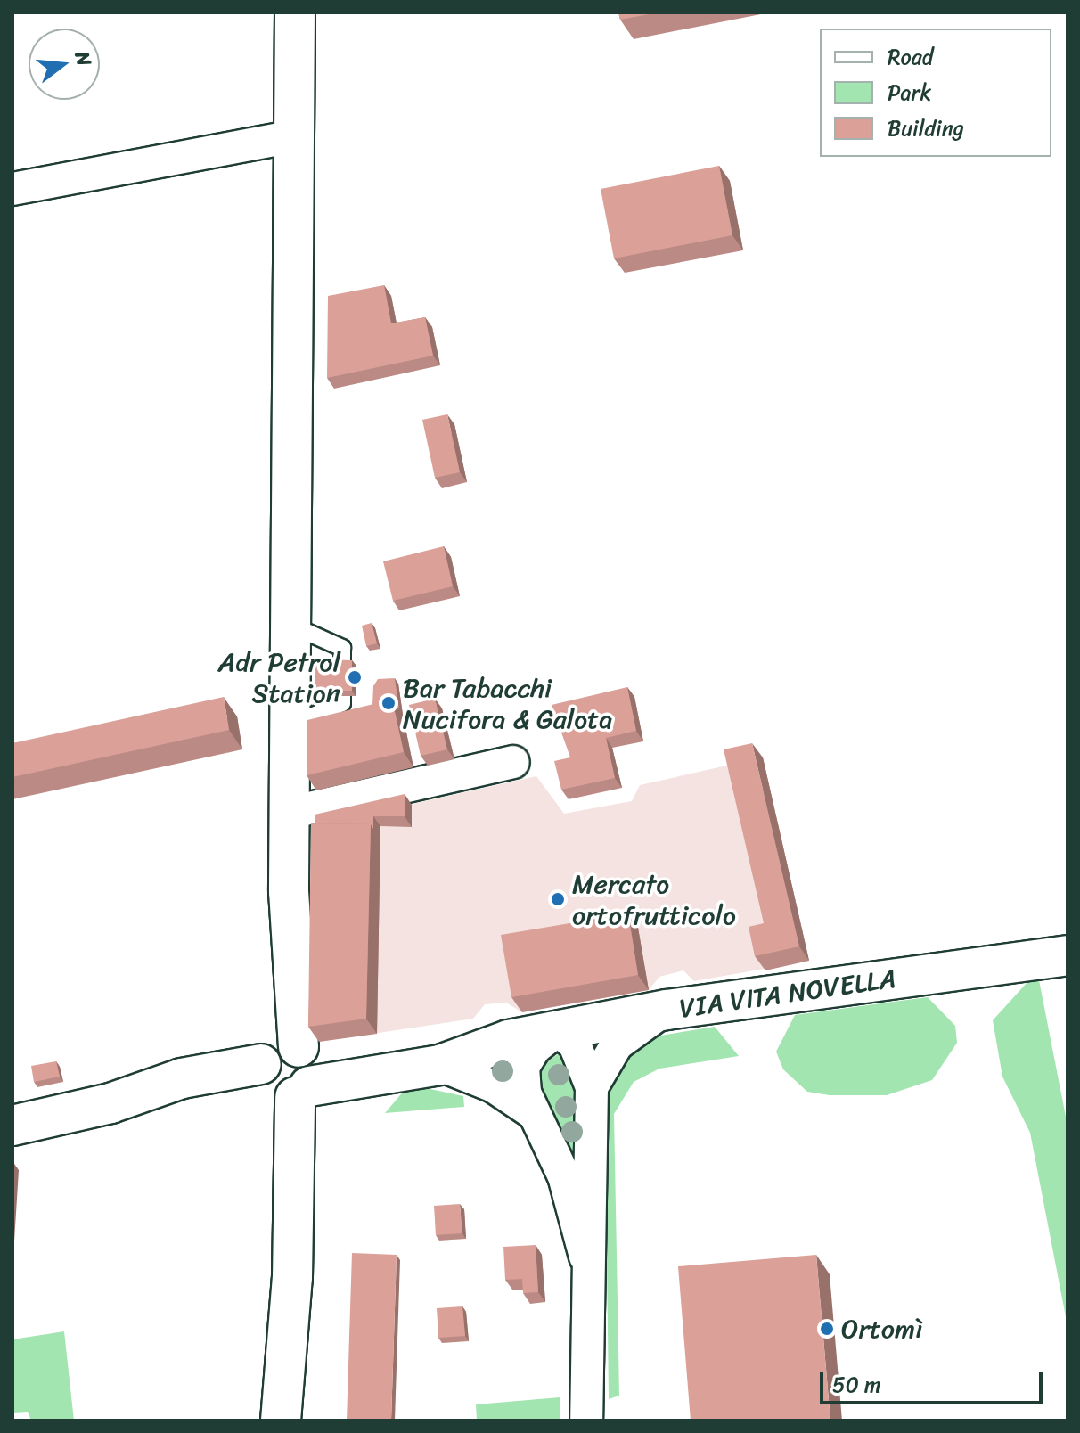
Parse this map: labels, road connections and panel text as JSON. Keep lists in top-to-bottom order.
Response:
{
  "streets": {
    "main road": ["VIA VITA NOVELLA"]
  },
  "places": [
    "Adr Petrol Station",
    "Bar Tabacchi Nucifora & Galota",
    "Mercato ortofrutticolo",
    "Ortomì"
  ],
  "legend": ["Road", "Park", "Building"],
  "scale_bar": "50 m",
  "north": "right"
}
